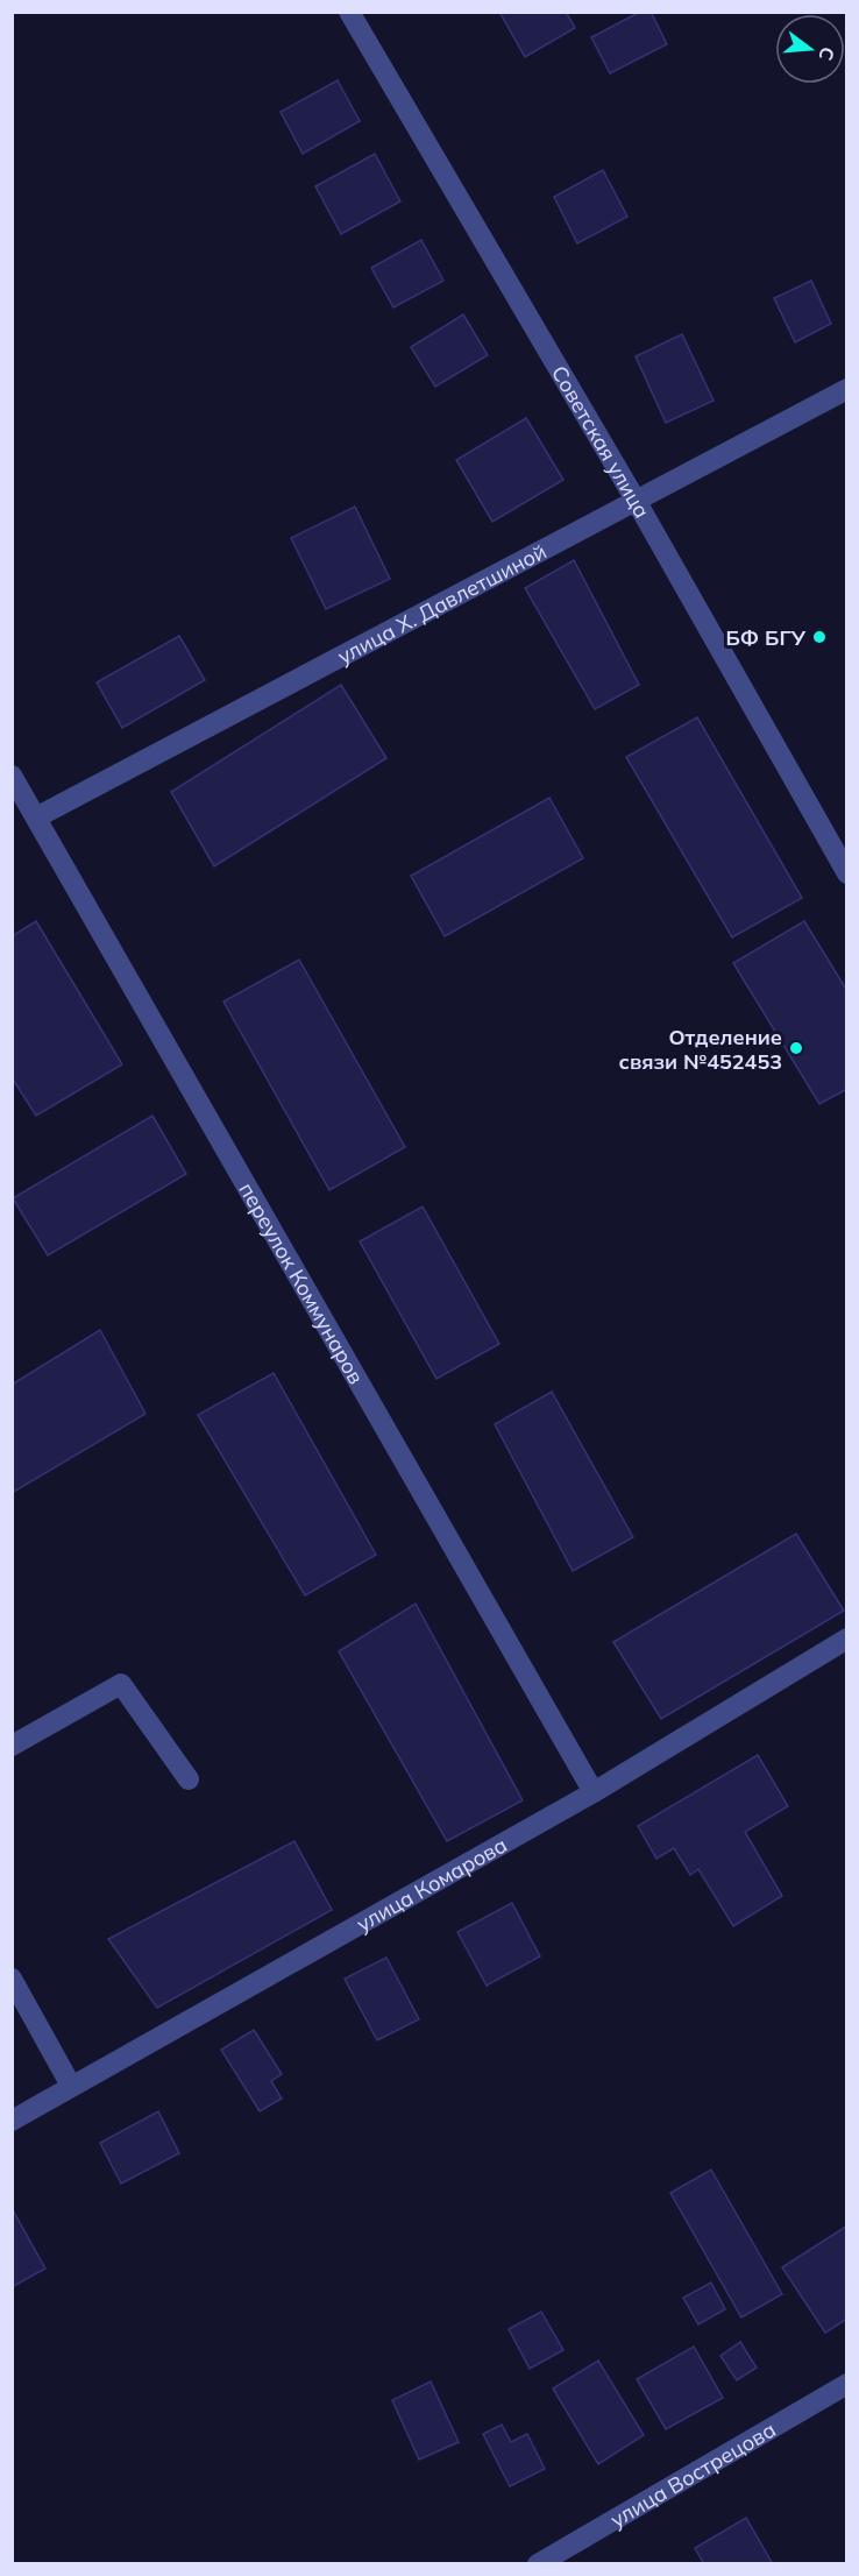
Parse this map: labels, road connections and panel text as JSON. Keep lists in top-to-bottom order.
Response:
{
  "streets": {
    "street": [
      "Советская улица",
      "улица Х. Давлетшиной",
      "переулок Коммунаров",
      "улица Комарова",
      "улица Вострецова"
    ]
  },
  "crossings": [
    ["Советская улица", "улица Х. Давлетшиной"],
    ["улица Х. Давлетшиной", "переулок Коммунаров"],
    ["переулок Коммунаров", "улица Комарова"]
  ],
  "places": ["БФ БГУ", "Отделение связи №452453"],
  "north": "right"
}
